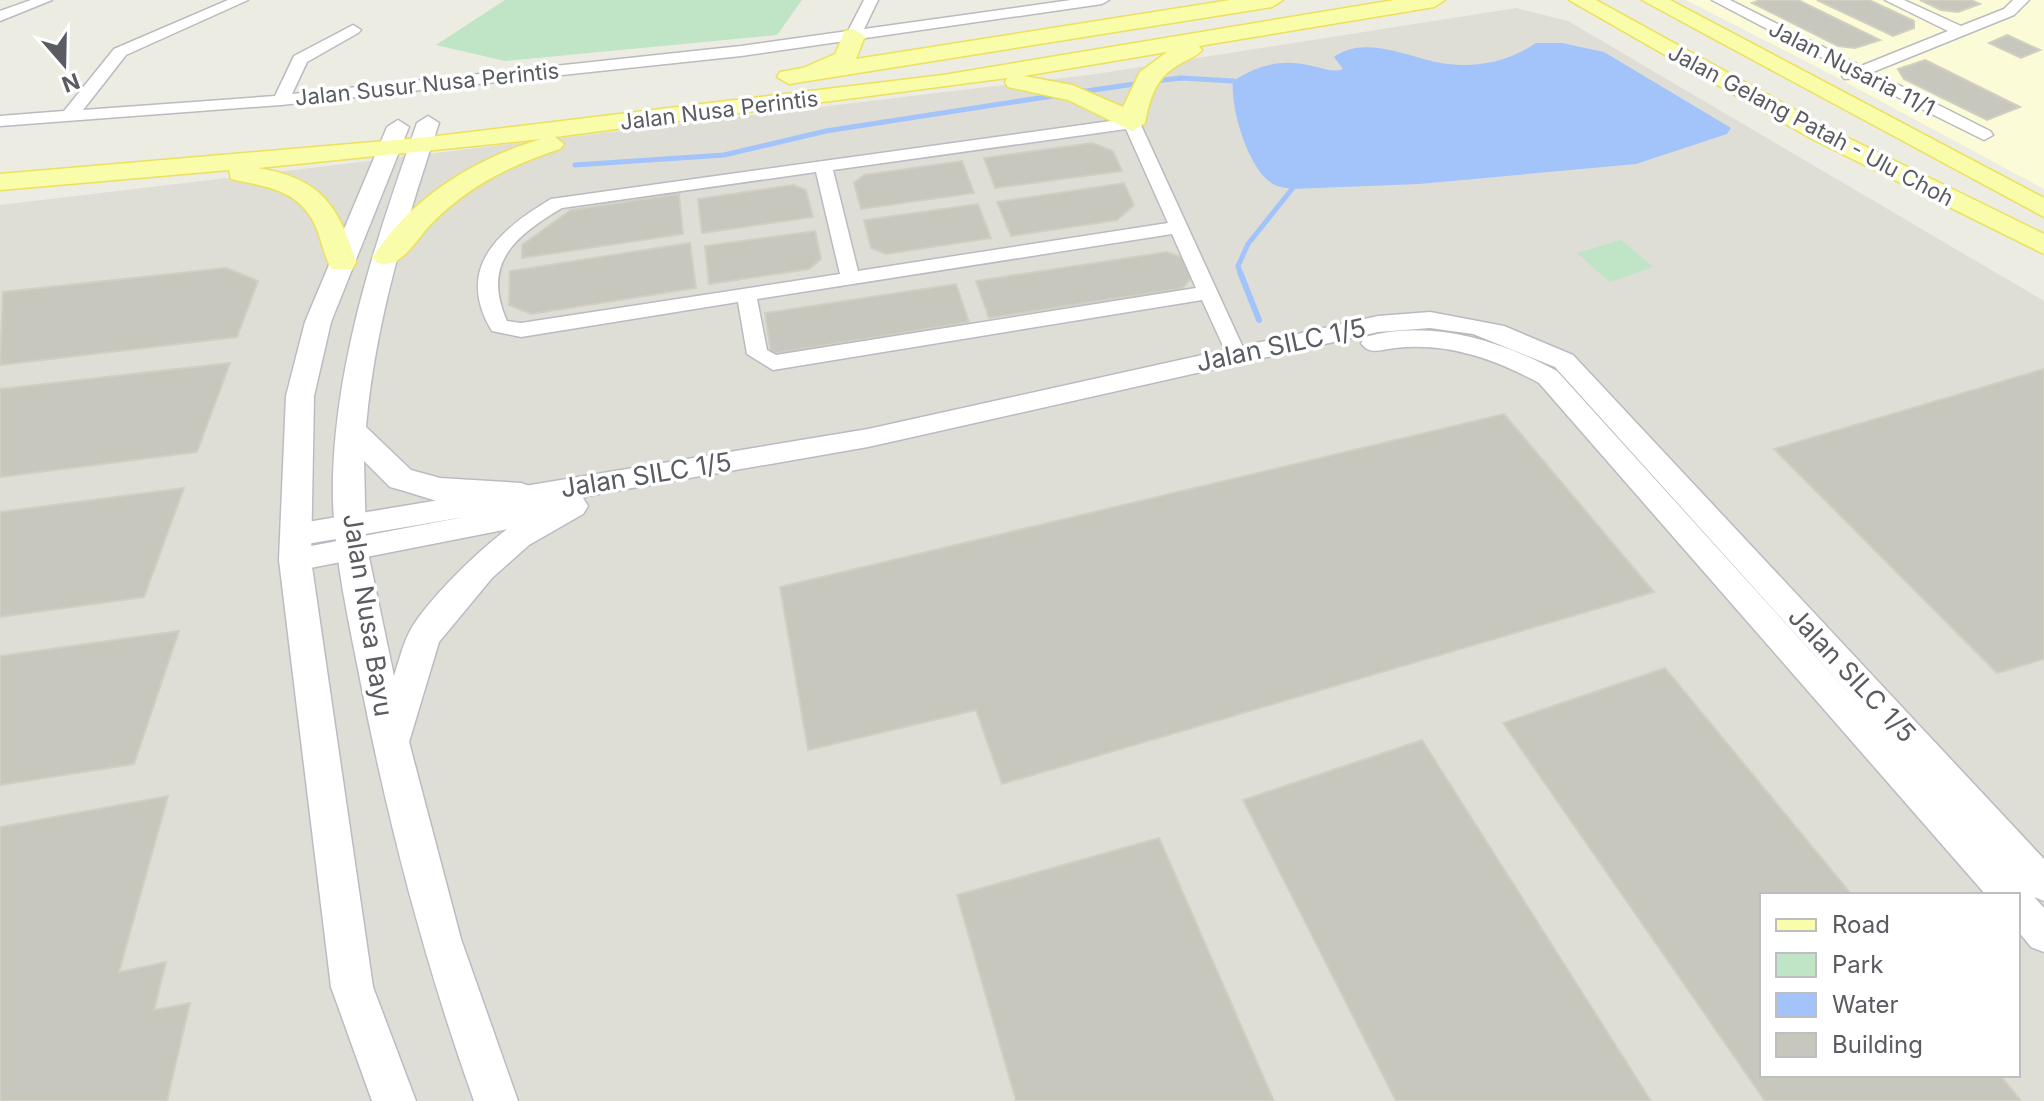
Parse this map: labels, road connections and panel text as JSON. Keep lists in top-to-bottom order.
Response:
{
  "streets": {
    "main road": ["Jalan Nusa Perintis", "Jalan Gelang Patah - Ulu Choh", "Jalan Nusa Bayu"],
    "street": ["Jalan Nusaria 11/1", "Jalan Susur Nusa Perintis", "Jalan SILC 1/5"]
  },
  "crossings": [
    ["Jalan Nusa Perintis", "Jalan Nusa Bayu"],
    ["Jalan SILC 1/5", "Jalan Nusa Bayu"]
  ],
  "legend": [
    "Road",
    "Park",
    "Water",
    "Building"
  ],
  "north": "bottom"
}
